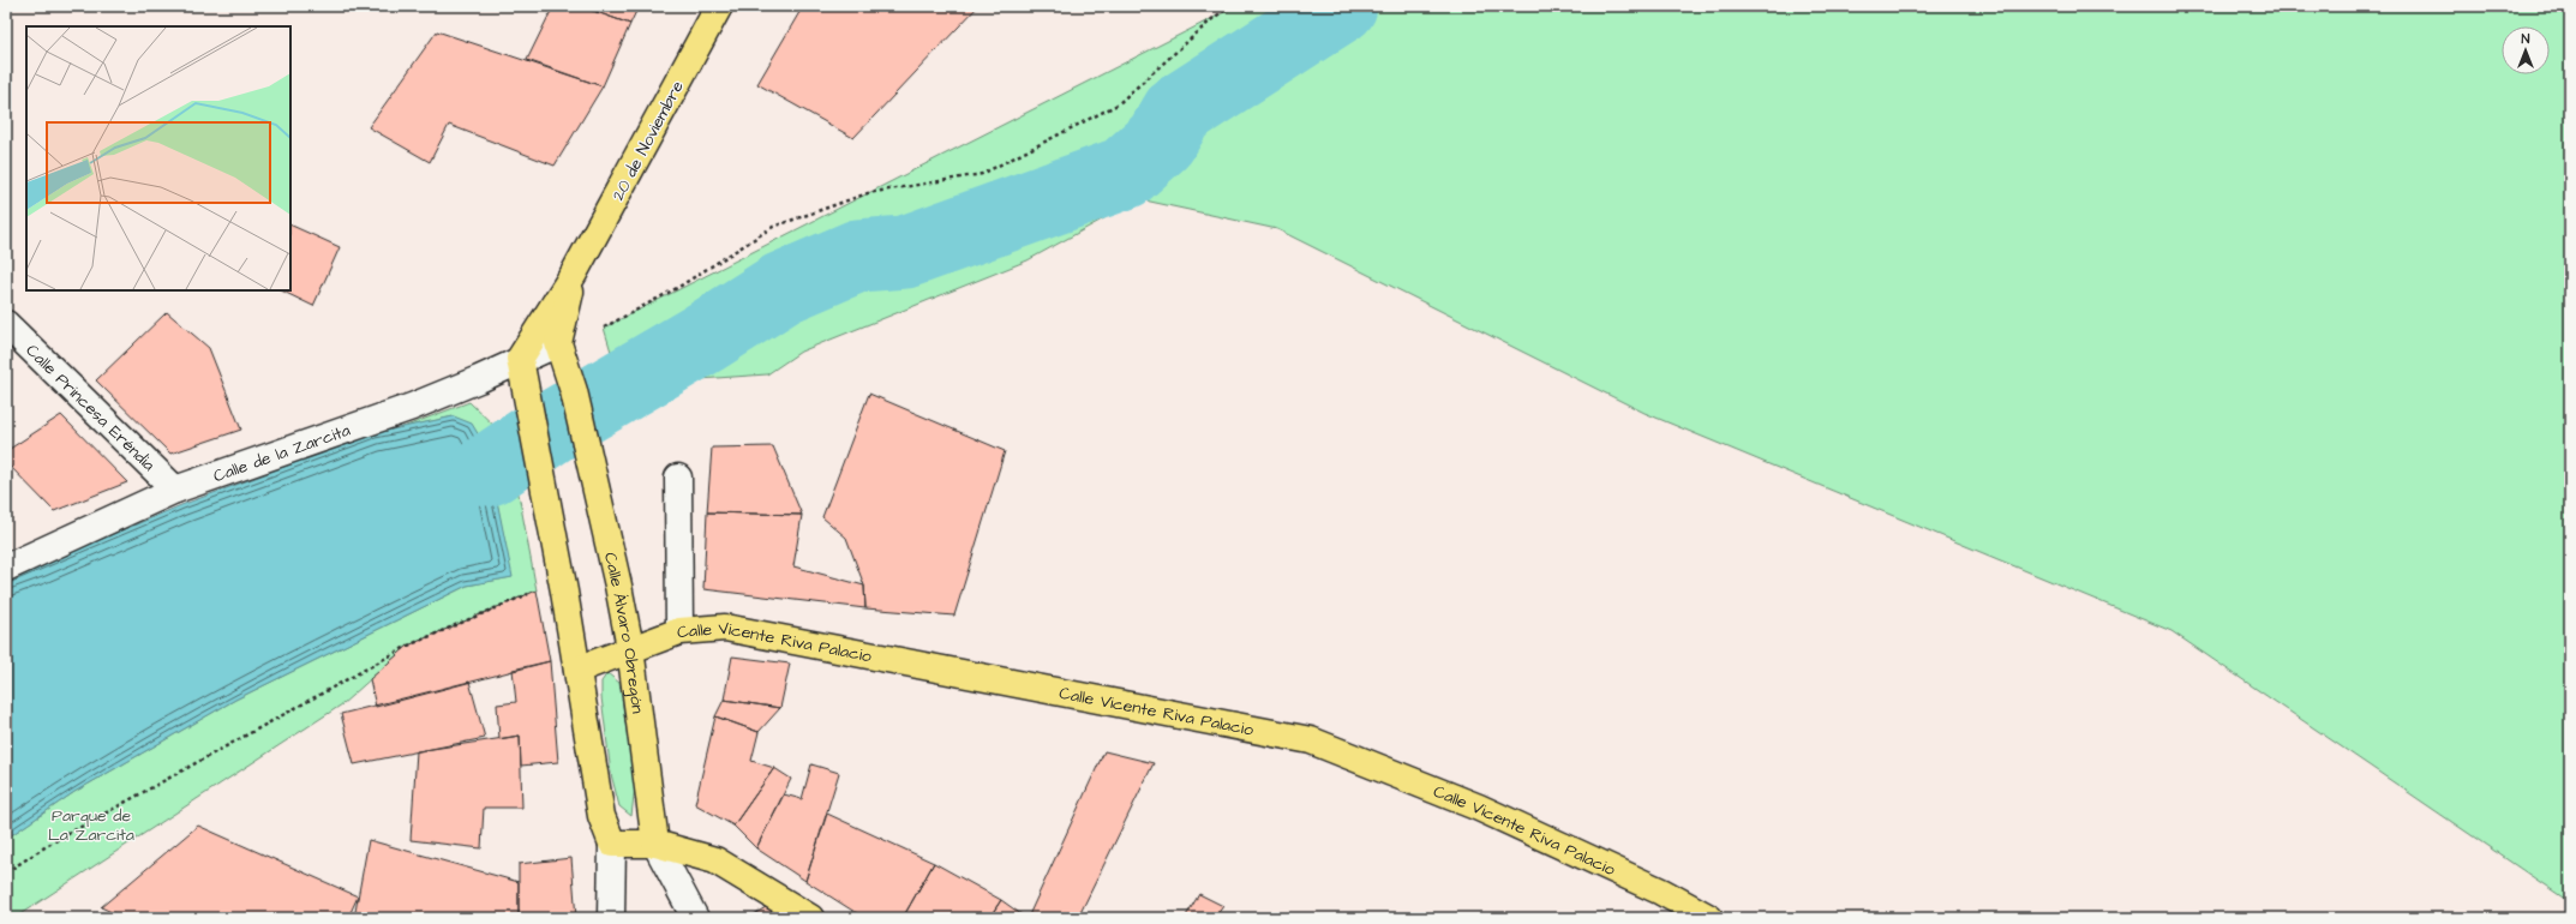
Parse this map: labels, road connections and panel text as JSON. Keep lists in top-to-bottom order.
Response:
{
  "streets": {
    "main road": ["20 de Noviembre", "Calle Álvaro Obregón", "Calle Vicente Riva Palacio"],
    "street": ["Calle Princesa Eréndia", "Calle de la Zarcita"]
  },
  "crossings": [
    ["Calle Princesa Eréndia", "Calle de la Zarcita"],
    ["Calle de la Zarcita", "Calle Álvaro Obregón"],
    ["Calle Álvaro Obregón", "Calle Vicente Riva Palacio"]
  ],
  "parks": ["Parque de La Zarcita"],
  "north": "top"
}
